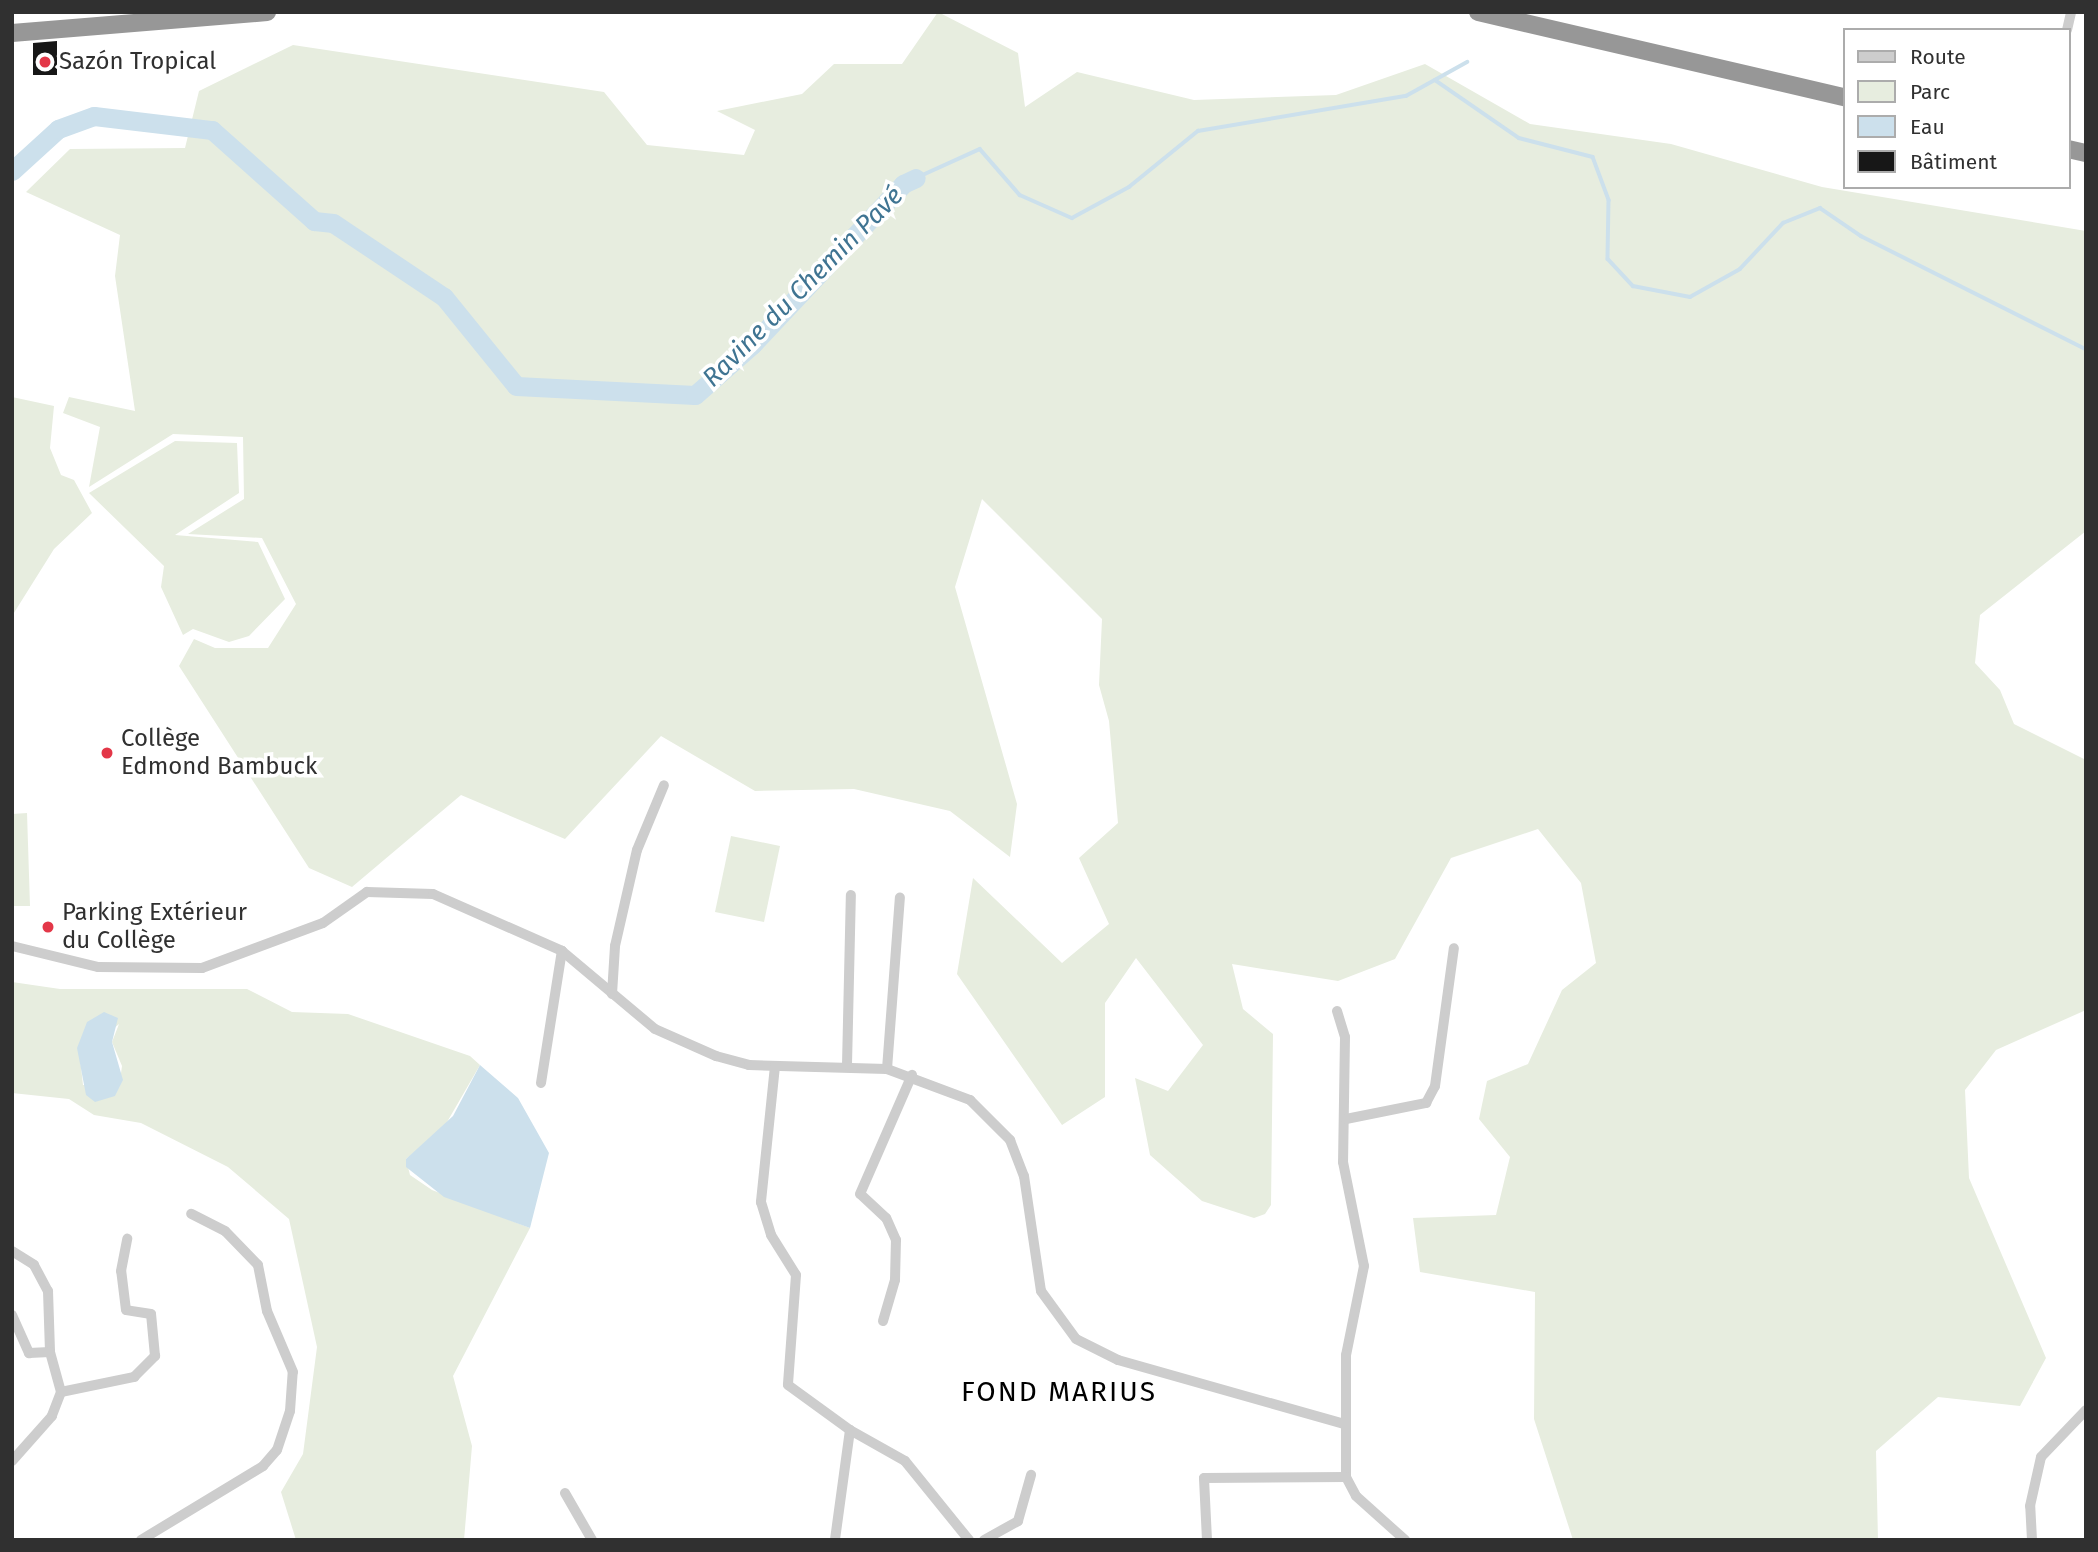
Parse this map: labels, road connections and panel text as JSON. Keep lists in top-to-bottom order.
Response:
{
  "districts": ["FOND MARIUS"],
  "water": ["Ravine du Chemin Pavé"],
  "places": ["Sazón Tropical", "Collège Edmond Bambuck", "Parking Extérieur du Collège"],
  "legend": [
    "Route",
    "Parc",
    "Eau",
    "Bâtiment"
  ]
}
